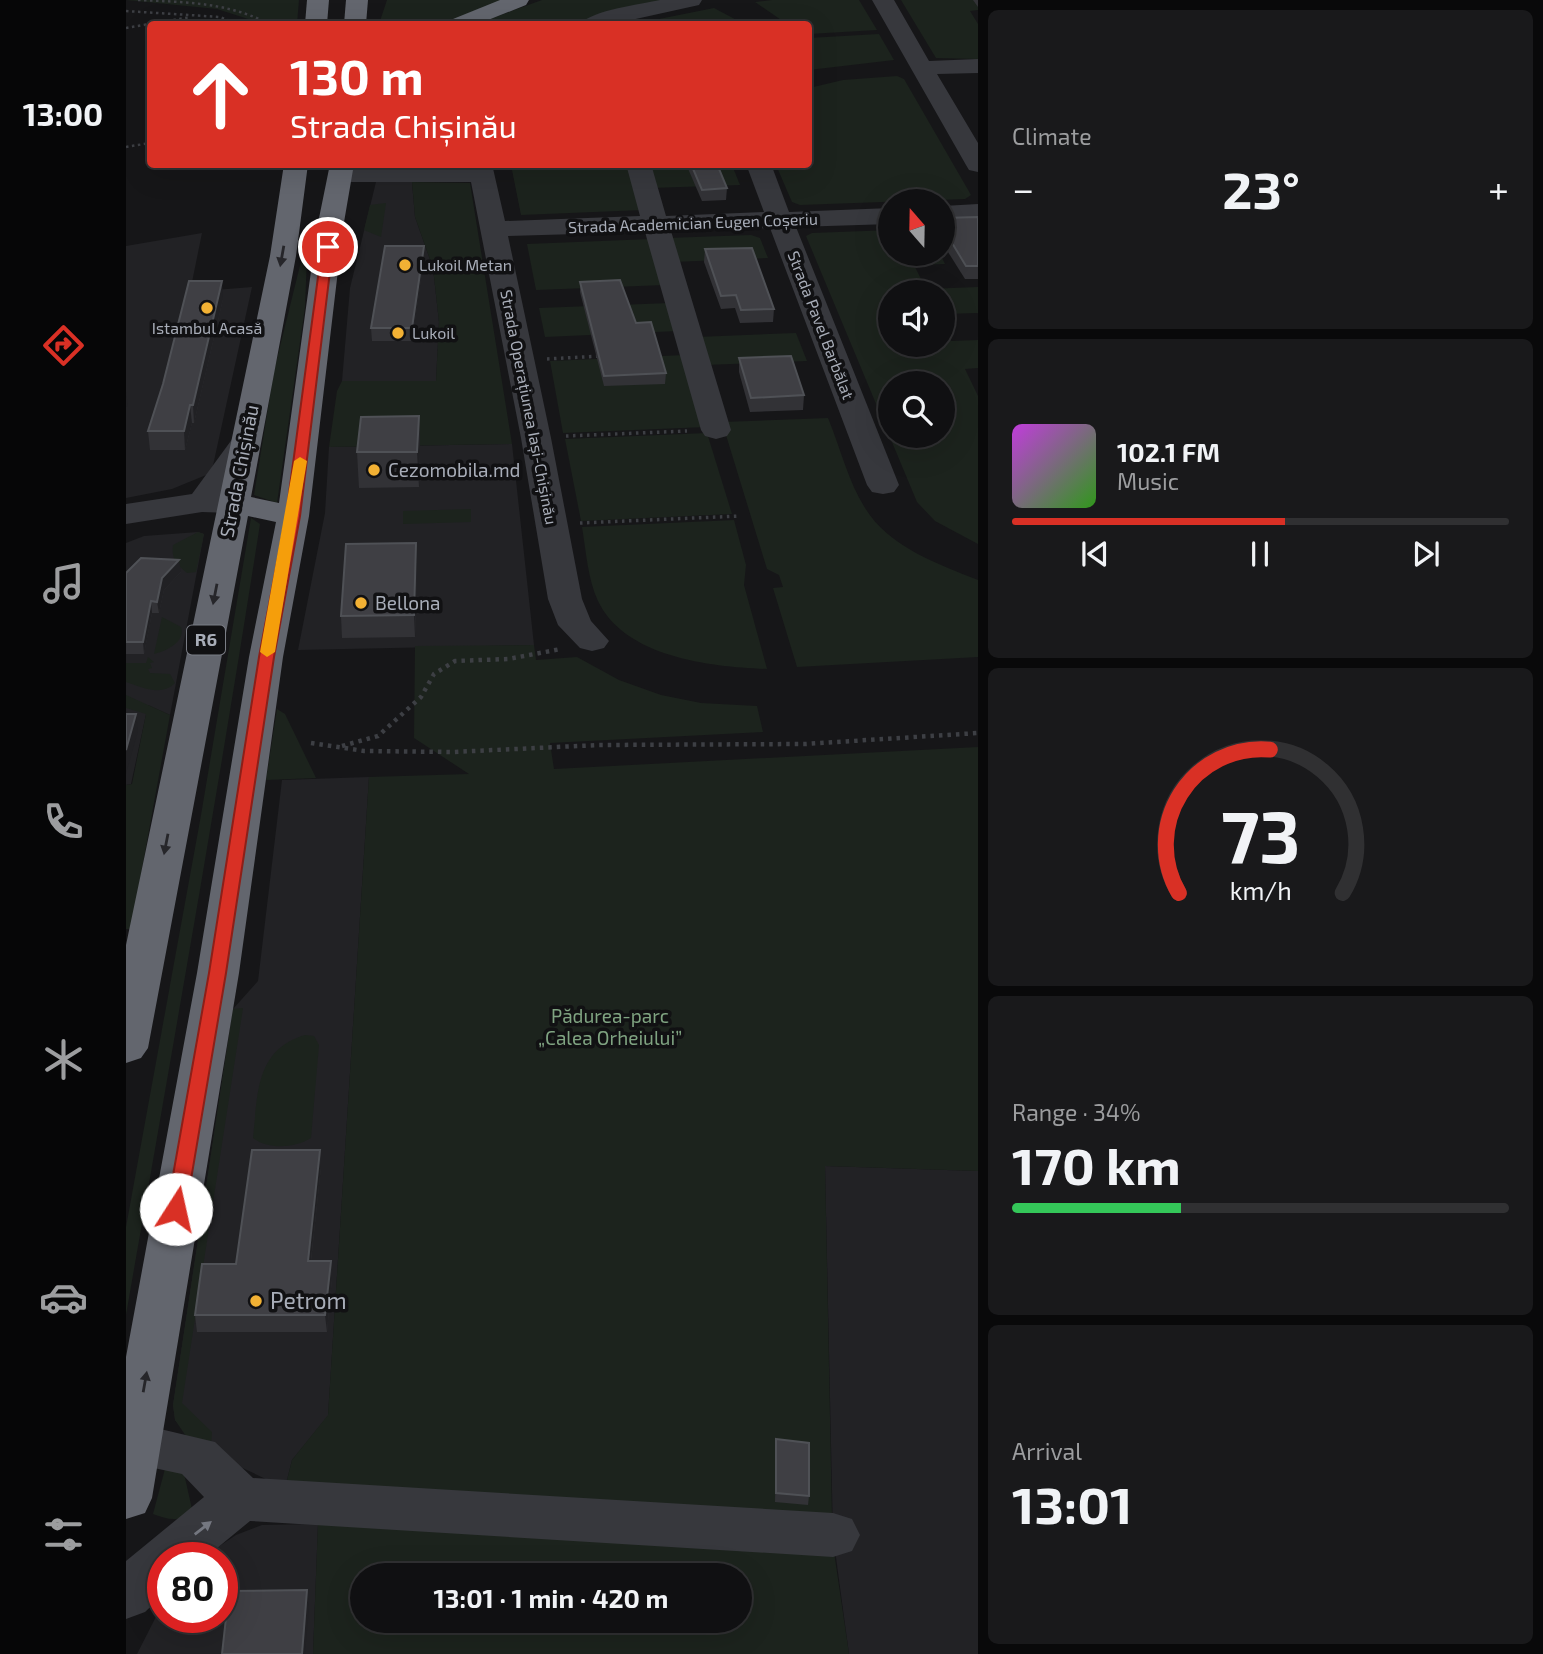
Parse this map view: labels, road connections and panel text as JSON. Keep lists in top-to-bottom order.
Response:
{
  "streets": {
    "highway": ["Strada Chișinău", "R6"],
    "street": ["Strada Academician Eugen Coșeriu", "Strada Pavel Barbălat", "Strada Operațiunea Iași-Chișinău"]
  },
  "crossings": [
    ["Strada Academician Eugen Coșeriu", "Strada Pavel Barbălat"],
    ["Strada Academician Eugen Coșeriu", "Strada Operațiunea Iași-Chișinău"]
  ],
  "parks": ["Pădurea-parc „Calea Orheiului”"],
  "places": [
    "Lukoil Metan",
    "Istambul Acasă",
    "Lukoil",
    "Cezomobila.md",
    "Bellona",
    "Petrom"
  ],
  "north": "top",
  "page": {
    "tabs": "13:00",
    "tile": [
      "Climate",
      ["Range · 34%", "170 km"],
      ["Arrival", "13:01"]
    ],
    "turn": ["130 m", "Strada Chișinău"],
    "heat": ["−", "23°", "+"],
    "song": ["102.1 FM", "Music"],
    "limit": "80",
    "trip": "13:01 · 1 min · 420 m",
    "gauge": ["73", "km/h"]
  }
}
